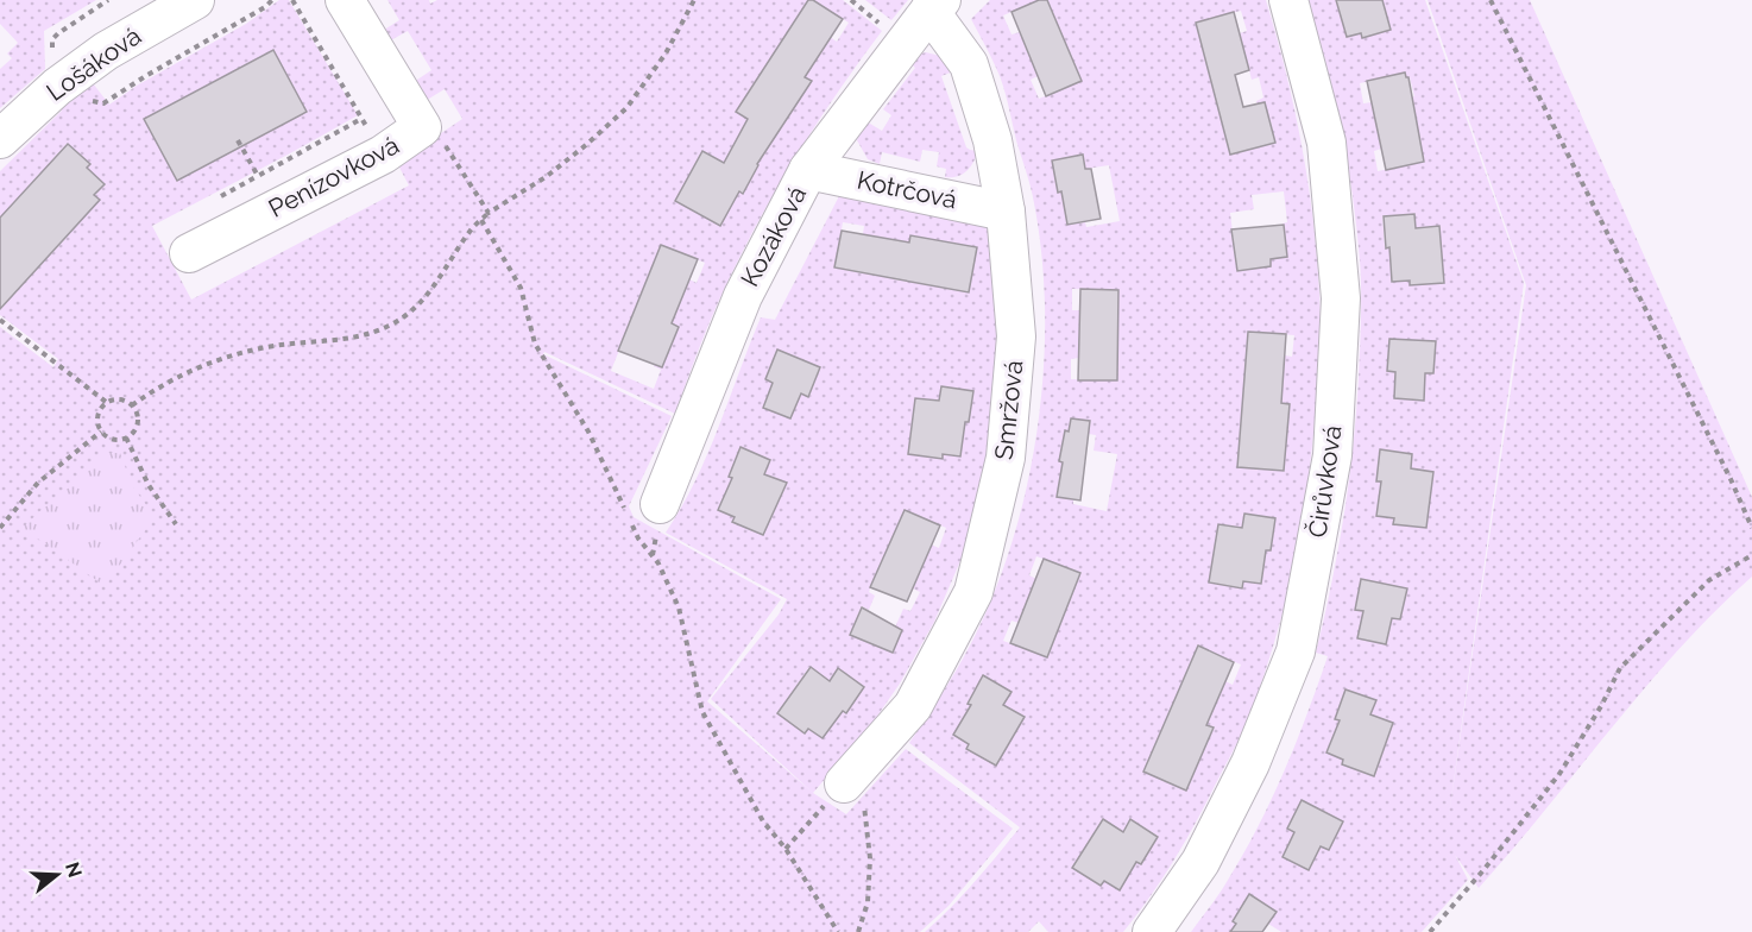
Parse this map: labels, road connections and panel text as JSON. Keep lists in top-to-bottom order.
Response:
{
  "streets": {
    "street": [
      "Lošáková",
      "Penízovková",
      "Kotrčová",
      "Kozáková",
      "Smržová",
      "Čirůvková"
    ]
  },
  "crossings": [
    ["Kotrčová", "Kozáková"],
    ["Kotrčová", "Smržová"],
    ["Kozáková", "Smržová"]
  ],
  "north": "right"
}
